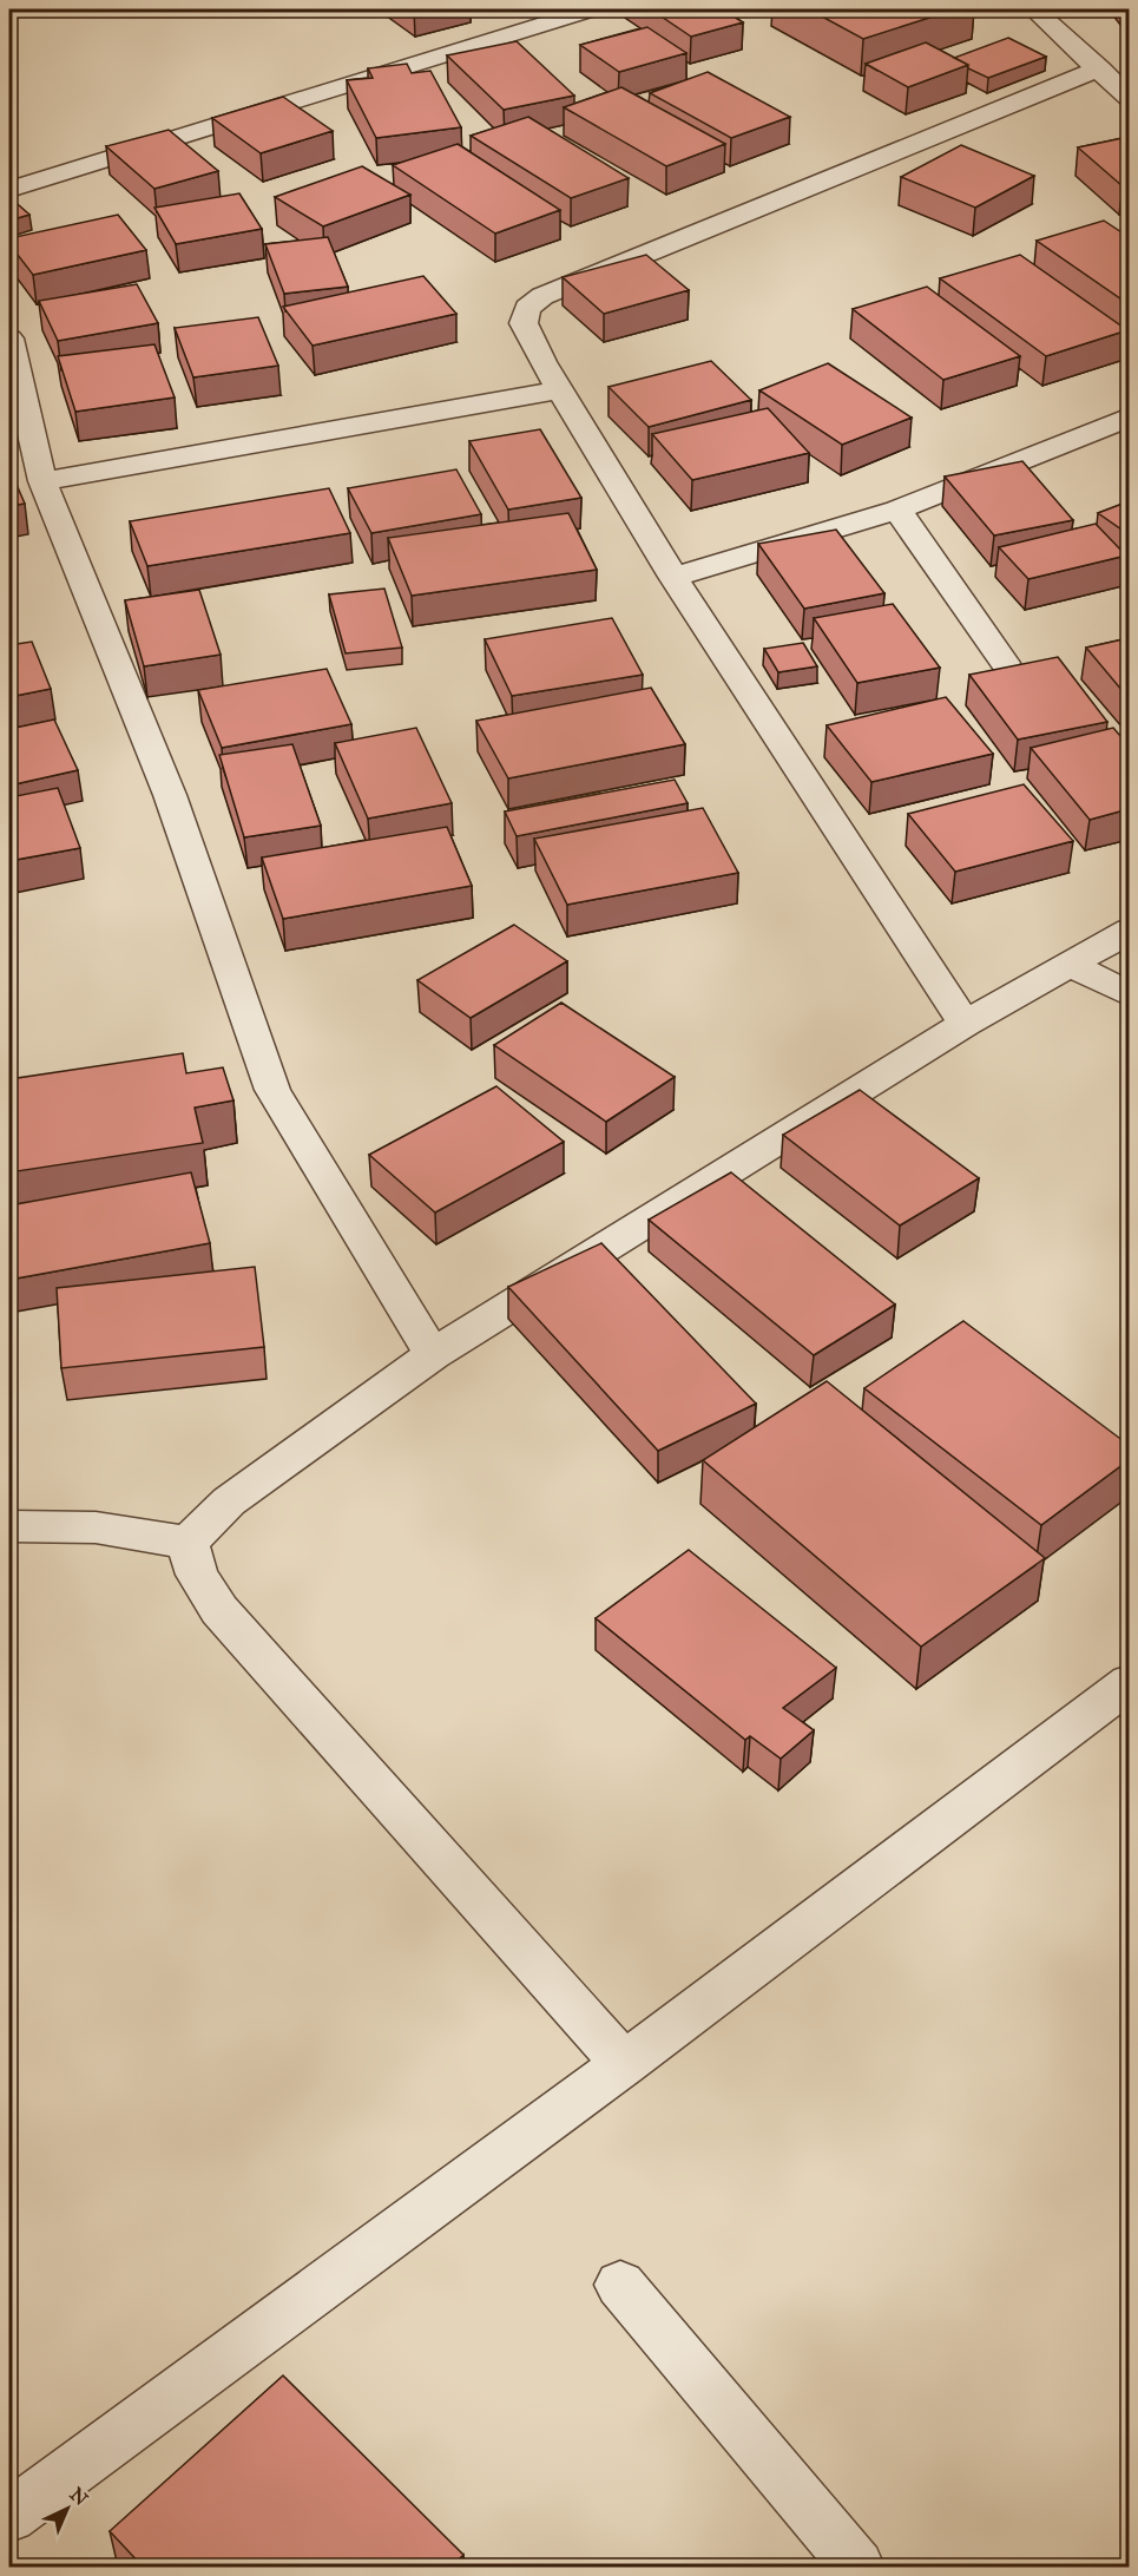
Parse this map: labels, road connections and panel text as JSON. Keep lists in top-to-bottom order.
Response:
{
  "north": "top right"
}
